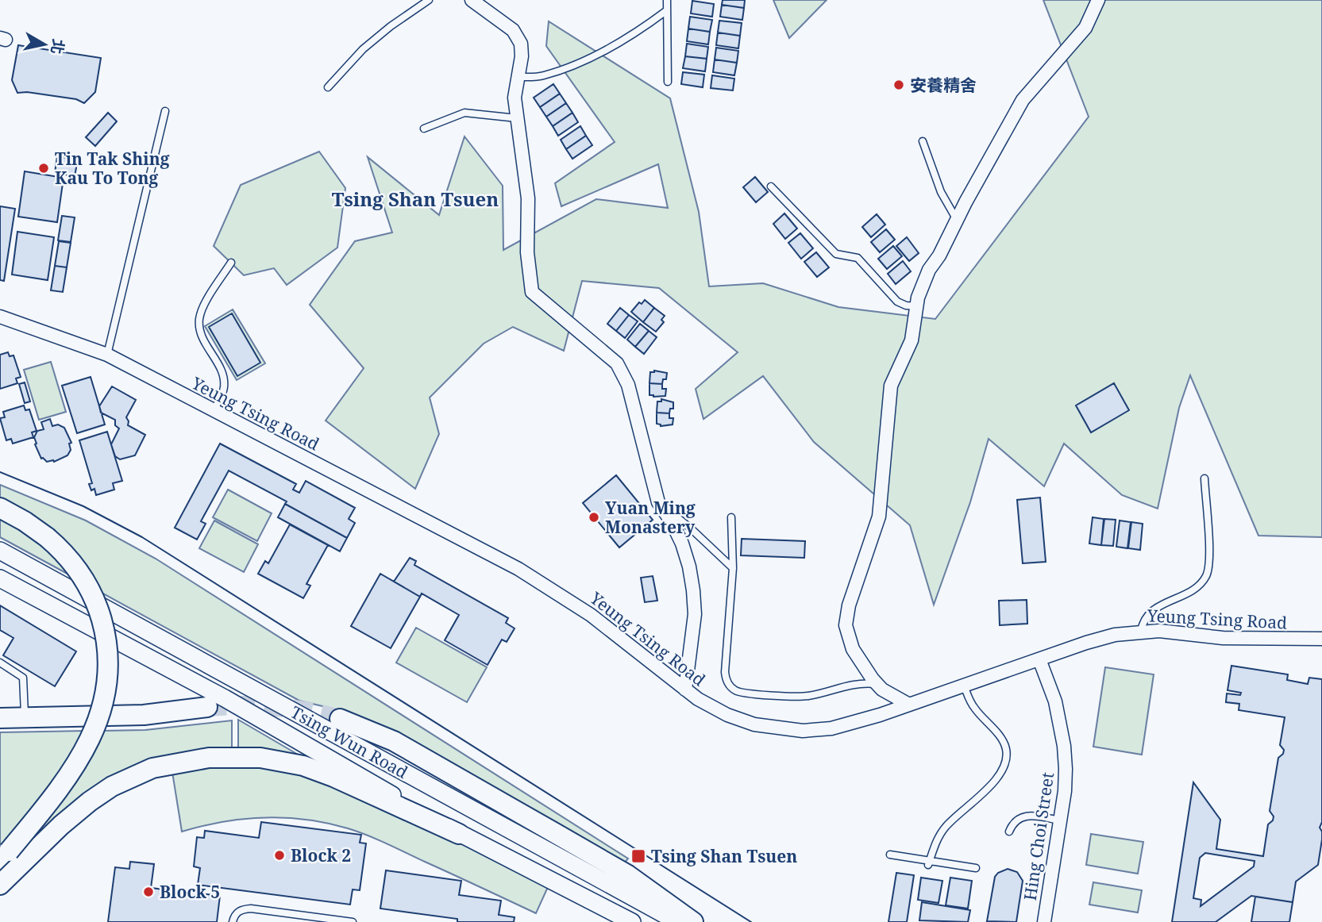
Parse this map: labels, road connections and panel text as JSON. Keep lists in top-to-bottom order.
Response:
{
  "streets": {
    "main road": ["Tsing Wun Road"],
    "street": ["Yeung Tsing Road", "Hing Choi Street"]
  },
  "crossings": [
    ["Yeung Tsing Road", "Hing Choi Street"]
  ],
  "districts": ["Tsing Shan Tsuen"],
  "places": {
    "other": [
      "安養精舍",
      "Tin Tak Shing Kau To Tong",
      "Yuan Ming Monastery",
      "Block 2",
      "Block 5"
    ],
    "transit": ["Tsing Shan Tsuen"]
  },
  "north": "right"
}
